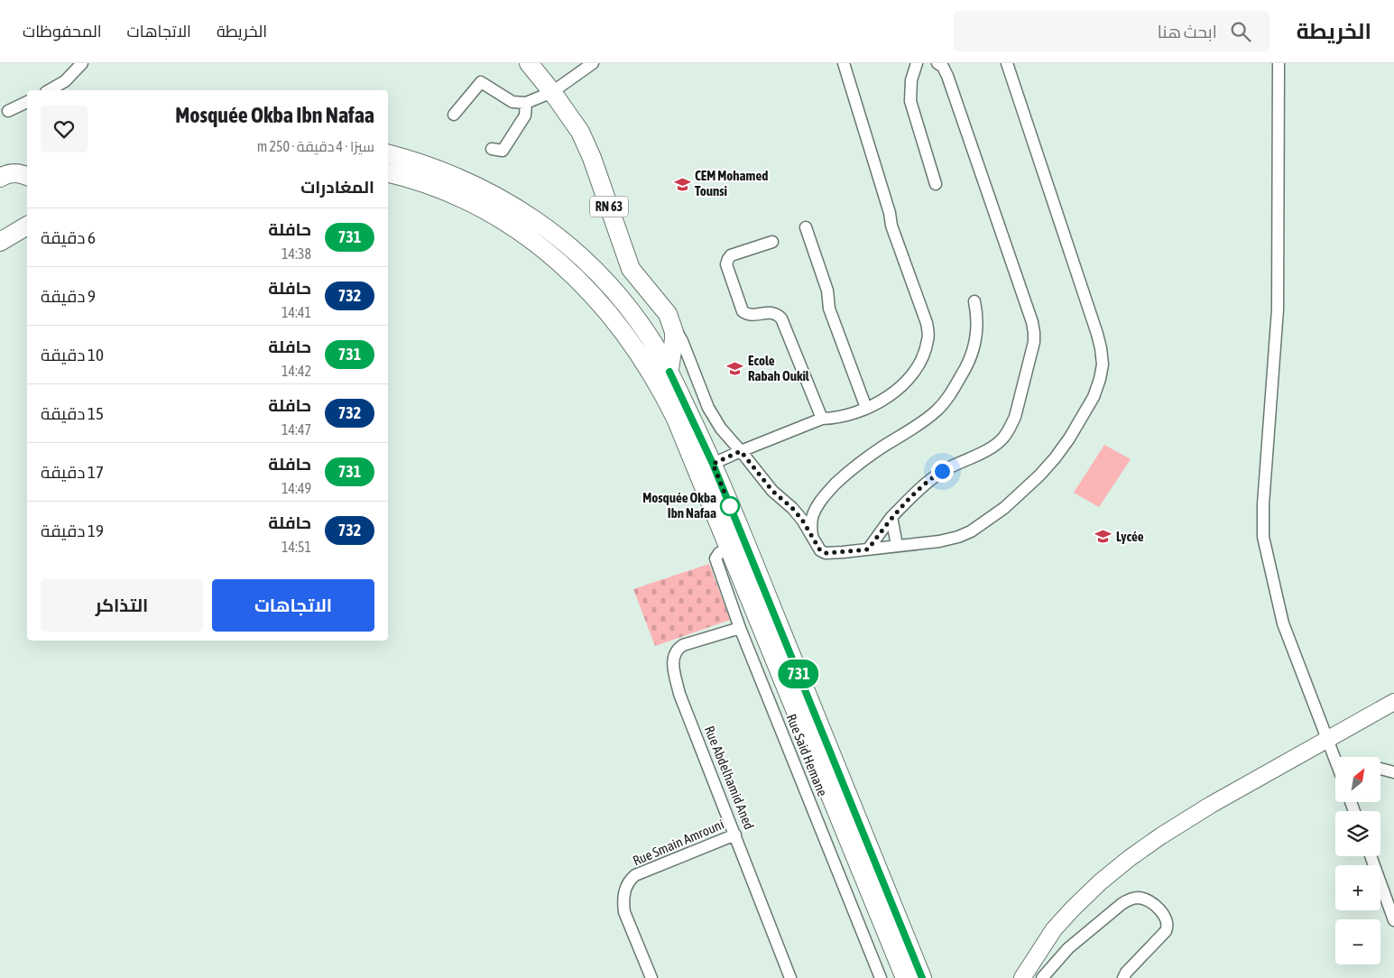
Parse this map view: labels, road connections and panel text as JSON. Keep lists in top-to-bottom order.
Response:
{
  "streets": {
    "main road": ["RN 63"],
    "street": ["Rue Said Hemane", "Rue Abdelhamid Aned", "Rue Smain Amrouni"]
  },
  "crossings": [
    ["Rue Said Hemane", "Rue Abdelhamid Aned"],
    ["Rue Abdelhamid Aned", "Rue Smain Amrouni"]
  ],
  "places": {
    "school or university": ["CEM Mohamed Tounsi", "Ecole Rabah Oukil", "Lycée"],
    "other": ["Mosquée Okba Ibn Nafaa"]
  },
  "lines": ["bus line 731"],
  "north": "top right",
  "page": {
    "header": "الخريطة",
    "search": "ابحث هنا",
    "nav": ["الخريطة", "الاتجاهات", "المحفوظات"],
    "on_map": "731",
    "heading": [
      ["Mosquée Okba Ibn Nafaa", "سيرًا · 4 دقيقة · 250 m"],
      "المغادرات"
    ],
    "list": [
      {
        "mark": "731",
        "name": "حافلة",
        "note": "14:38",
        "value": "6 دقيقة"
      },
      {
        "mark": "732",
        "name": "حافلة",
        "note": "14:41",
        "value": "9 دقيقة"
      },
      {
        "mark": "731",
        "name": "حافلة",
        "note": "14:42",
        "value": "10 دقيقة"
      },
      {
        "mark": "732",
        "name": "حافلة",
        "note": "14:47",
        "value": "15 دقيقة"
      },
      {
        "mark": "731",
        "name": "حافلة",
        "note": "14:49",
        "value": "17 دقيقة"
      },
      {
        "mark": "732",
        "name": "حافلة",
        "note": "14:51",
        "value": "19 دقيقة"
      }
    ],
    "buttons": ["الاتجاهات", "التذاكر"],
    "map_buttons": ["+", "−"]
  }
}
